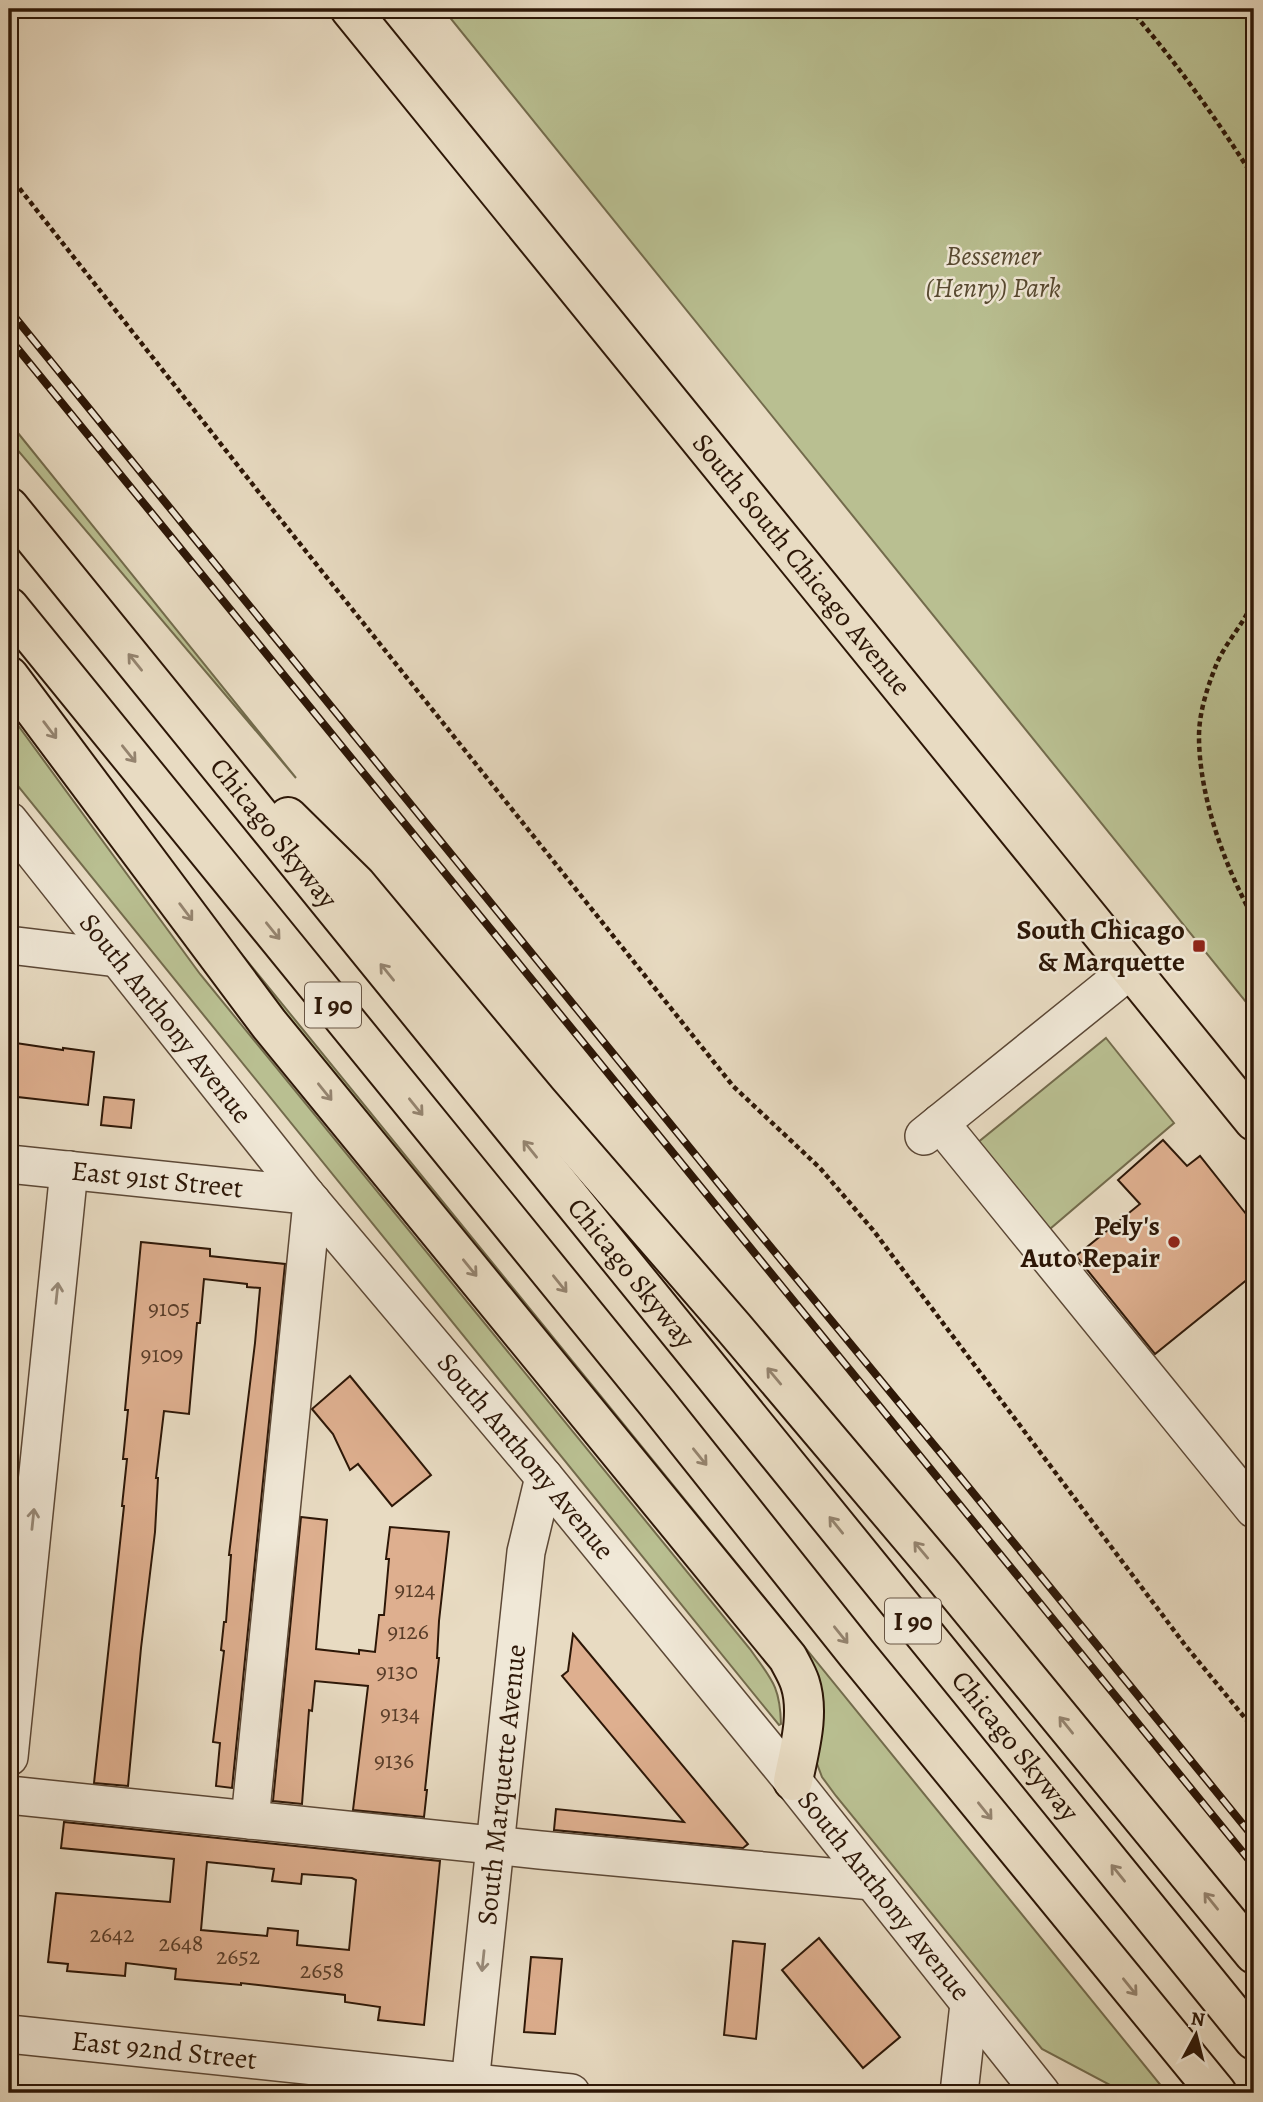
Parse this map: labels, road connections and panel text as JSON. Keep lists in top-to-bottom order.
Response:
{
  "streets": {
    "main road": ["South South Chicago Avenue", "Chicago Skyway", "I 90"],
    "street": [
      "South Anthony Avenue",
      "East 91st Street",
      "South Marquette Avenue",
      "East 92nd Street"
    ]
  },
  "crossings": [
    ["South Anthony Avenue", "East 91st Street"],
    ["South Anthony Avenue", "South Marquette Avenue"],
    ["South Marquette Avenue", "East 92nd Street"]
  ],
  "one_way": ["South Marquette Avenue"],
  "parks": ["Bessemer (Henry) Park"],
  "places": {
    "transit": ["South Chicago & Marquette"],
    "other": ["Pely's Auto Repair"]
  },
  "house_numbers": [
    "9105",
    "9109",
    "9124",
    "9126",
    "9130",
    "9134",
    "9136",
    "2642",
    "2648",
    "2652",
    "2658"
  ],
  "north": "top"
}
